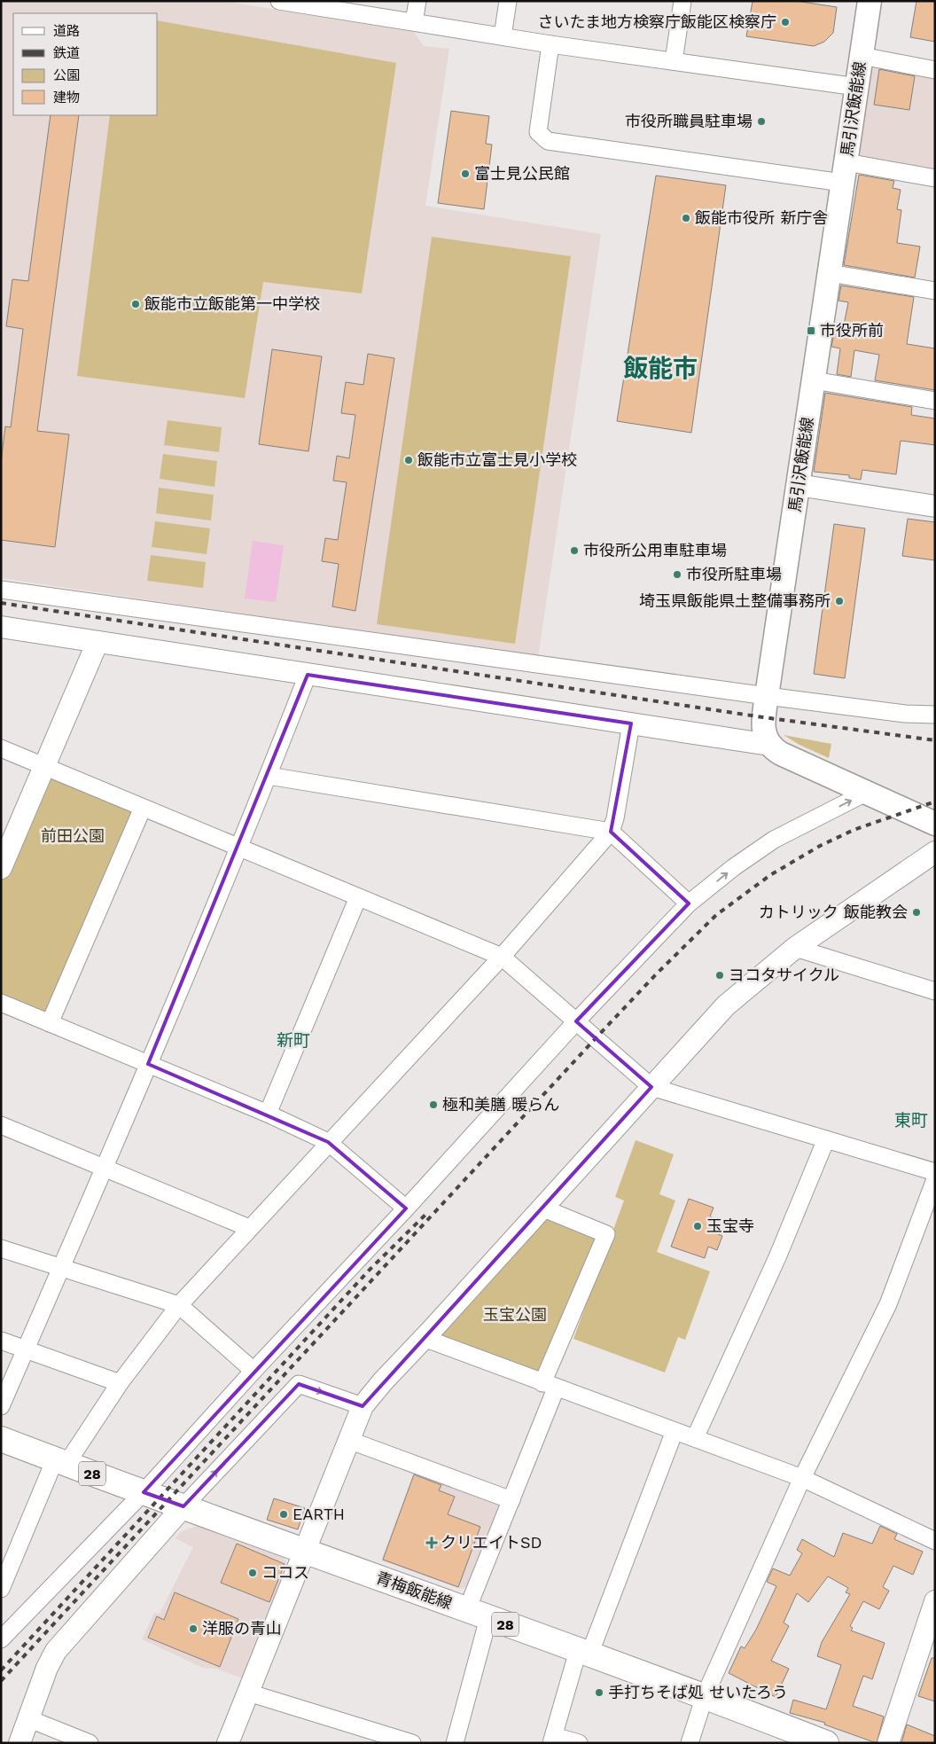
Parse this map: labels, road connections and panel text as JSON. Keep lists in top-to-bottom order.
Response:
{
  "streets": {
    "main road": ["馬引沢飯能線", "28", "青梅飯能線"]
  },
  "districts": ["飯能市", "新町", "東町"],
  "parks": ["前田公園", "玉宝公園"],
  "places": {
    "other": [
      "さいたま地方検察庁飯能区検察庁",
      "市役所職員駐車場",
      "富士見公民館",
      "飯能市役所 新庁舎",
      "飯能市立飯能第一中学校",
      "飯能市立富士見小学校",
      "市役所公用車駐車場",
      "市役所駐車場",
      "埼玉県飯能県土整備事務所",
      "カトリック 飯能教会",
      "ヨコタサイクル",
      "極和美膳 暖らん",
      "玉宝寺",
      "EARTH",
      "ココス",
      "洋服の青山",
      "手打ちそば処 せいたろう"
    ],
    "transit": ["市役所前"],
    "health": ["クリエイトSD"]
  },
  "legend": [
    "道路",
    "鉄道",
    "公園",
    "建物"
  ]
}
